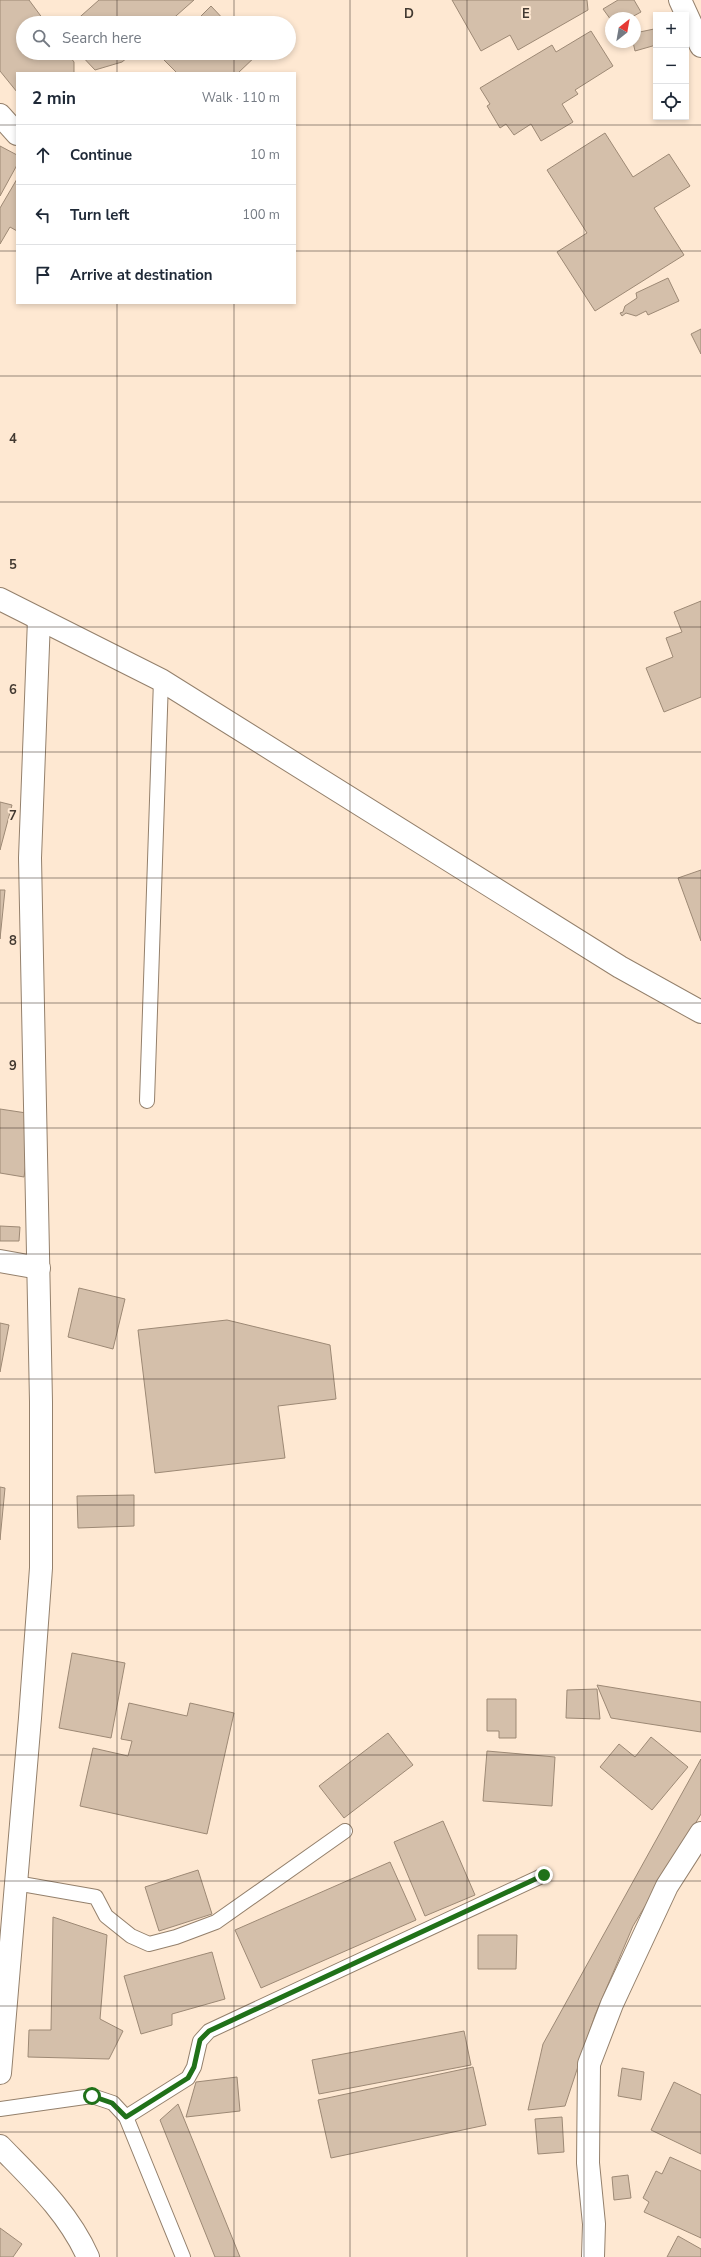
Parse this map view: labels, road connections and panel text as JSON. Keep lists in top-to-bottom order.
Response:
{
  "north": "top right",
  "page": {
    "map_buttons": ["+", "−"],
    "search": "Search here",
    "heading": ["2 min", "Walk · 110 m"],
    "list": [
      ["Continue", "10 m"],
      ["Turn left", "100 m"],
      "Arrive at destination"
    ]
  },
  "grid": {
    "columns": ["D", "E"],
    "rows": [
      "4",
      "5",
      "6",
      "7",
      "8",
      "9"
    ]
  }
}
